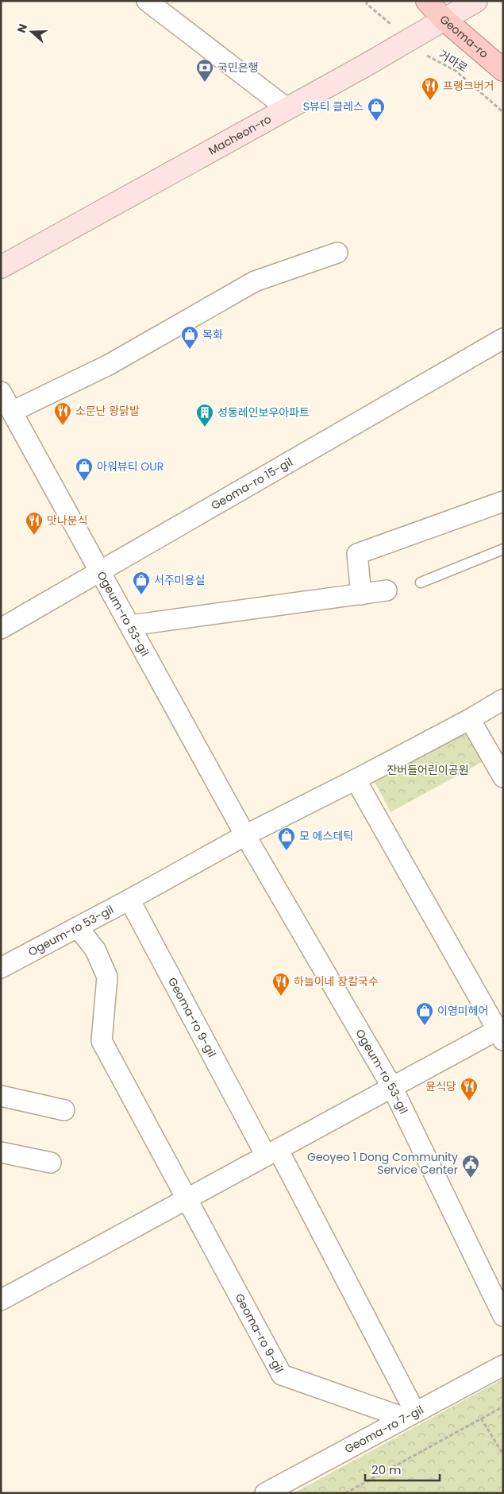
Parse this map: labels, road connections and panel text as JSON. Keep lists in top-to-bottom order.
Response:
{
  "streets": {
    "main road": ["Geoma-ro"],
    "street": [
      "Macheon-ro",
      "Geoma-ro 15-gil",
      "Ogeum-ro 53-gil",
      "Geoma-ro 9-gil",
      "Geoma-ro 7-gil"
    ],
    "path": ["거마로"]
  },
  "crossings": [
    ["Geoma-ro", "Macheon-ro"],
    ["Geoma-ro 15-gil", "Ogeum-ro 53-gil"],
    ["Ogeum-ro 53-gil", "Geoma-ro 9-gil"],
    ["Geoma-ro 9-gil", "Geoma-ro 7-gil"]
  ],
  "parks": ["잔버들어린이공원"],
  "places": {
    "bank": ["국민은행"],
    "restaurant": [
      "프랭크버거",
      "소문난 왕닭발",
      "맛나분식",
      "하늘이네 장칼국수",
      "윤식당"
    ],
    "shop": [
      "S뷰티 클레스",
      "목화",
      "아워뷰티 OUR",
      "서주미용실",
      "모 에스테틱",
      "이영미헤어"
    ],
    "building": ["성동레인보우아파트"],
    "public building": ["Geoyeo 1 Dong Community Service Center"]
  },
  "scale_bar": "20 m",
  "north": "left"
}
